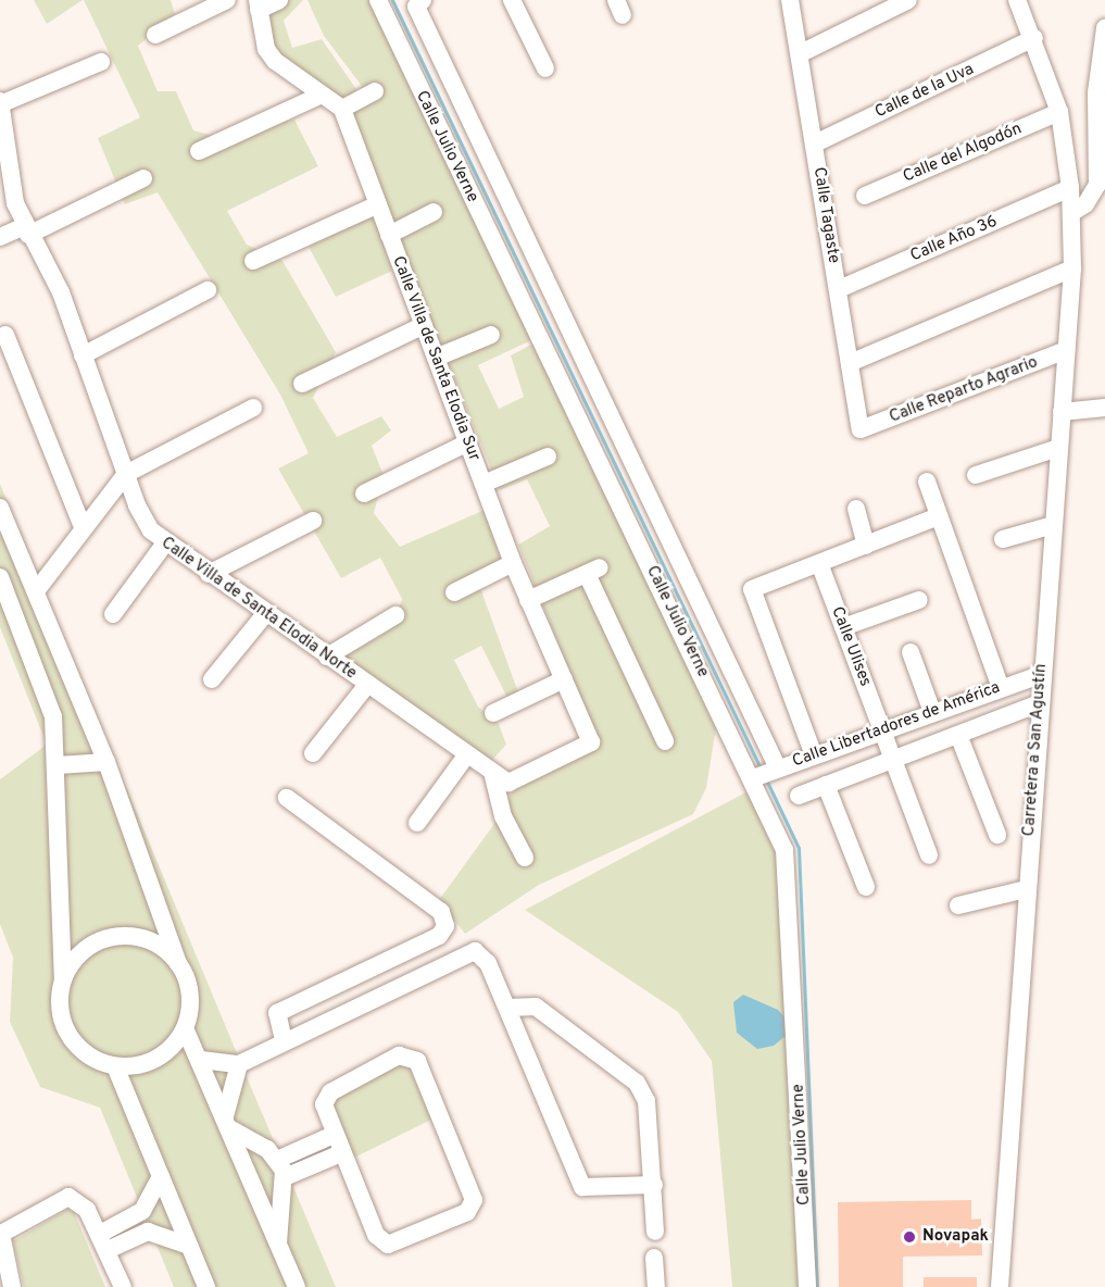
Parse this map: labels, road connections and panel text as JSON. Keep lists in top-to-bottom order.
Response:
{
  "streets": {
    "street": [
      "Calle de la Uva",
      "Calle Julio Verne",
      "Calle del Algodón",
      "Calle Tagaste",
      "Calle Año 36",
      "Calle Villa de Santa Elodia Sur",
      "Calle Reparto Agrario",
      "Calle Villa de Santa Elodia Norte",
      "Calle Ulises",
      "Calle Libertadores de América",
      "Carretera a San Agustín"
    ]
  },
  "crossings": [
    ["Calle de la Uva", "Calle Tagaste"],
    ["Calle de la Uva", "Carretera a San Agustín"],
    ["Calle Julio Verne", "Calle Libertadores de América"],
    ["Calle del Algodón", "Carretera a San Agustín"],
    ["Calle Tagaste", "Calle Año 36"],
    ["Calle Tagaste", "Calle Reparto Agrario"],
    ["Calle Año 36", "Carretera a San Agustín"],
    ["Calle Villa de Santa Elodia Sur", "Calle Villa de Santa Elodia Norte"],
    ["Calle Reparto Agrario", "Carretera a San Agustín"],
    ["Calle Ulises", "Calle Libertadores de América"],
    ["Calle Libertadores de América", "Carretera a San Agustín"]
  ],
  "places": ["Novapak"]
}
